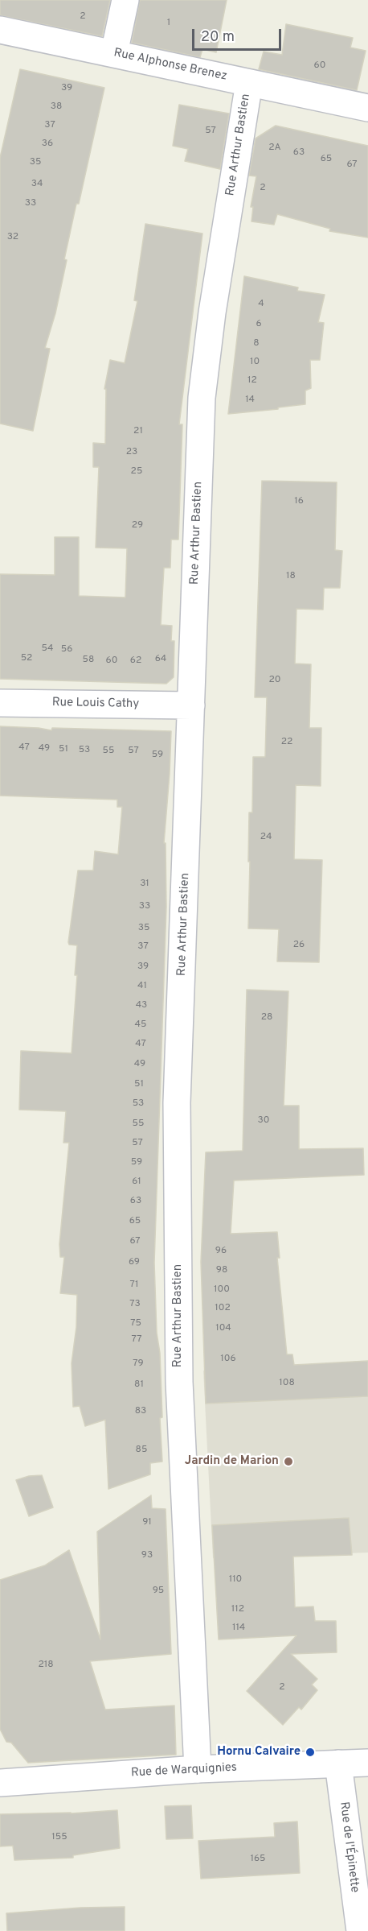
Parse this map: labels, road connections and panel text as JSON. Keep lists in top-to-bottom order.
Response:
{
  "streets": {
    "street": [
      "Rue Alphonse Brenez",
      "Rue Arthur Bastien",
      "Rue Louis Cathy",
      "Rue de Warquignies",
      "Rue de l'Épinette"
    ]
  },
  "crossings": [
    ["Rue Alphonse Brenez", "Rue Arthur Bastien"],
    ["Rue Arthur Bastien", "Rue Louis Cathy"],
    ["Rue Arthur Bastien", "Rue de Warquignies"],
    ["Rue de Warquignies", "Rue de l'Épinette"]
  ],
  "places": ["Jardin de Marion", "Hornu Calvaire"],
  "house_numbers": [
    "2",
    "1",
    "60",
    "39",
    "38",
    "37",
    "57",
    "36",
    "2A",
    "63",
    "65",
    "35",
    "67",
    "34",
    "2",
    "33",
    "32",
    "4",
    "6",
    "8",
    "10",
    "12",
    "14",
    "21",
    "23",
    "25",
    "16",
    "29",
    "18",
    "54",
    "56",
    "52",
    "64",
    "58",
    "60",
    "62",
    "20",
    "22",
    "47",
    "49",
    "51",
    "53",
    "55",
    "57",
    "59",
    "24",
    "31",
    "33",
    "35",
    "26",
    "37",
    "39",
    "41",
    "43",
    "28",
    "45",
    "47",
    "49",
    "51",
    "53",
    "30",
    "55",
    "57",
    "59",
    "61",
    "63",
    "65",
    "67",
    "96",
    "69",
    "98",
    "71",
    "100",
    "73",
    "102",
    "75",
    "104",
    "77",
    "106",
    "79",
    "108",
    "81",
    "83",
    "85",
    "91",
    "93",
    "110",
    "95",
    "112",
    "114",
    "218",
    "2",
    "155",
    "165"
  ],
  "scale_bar": "20 m"
}
